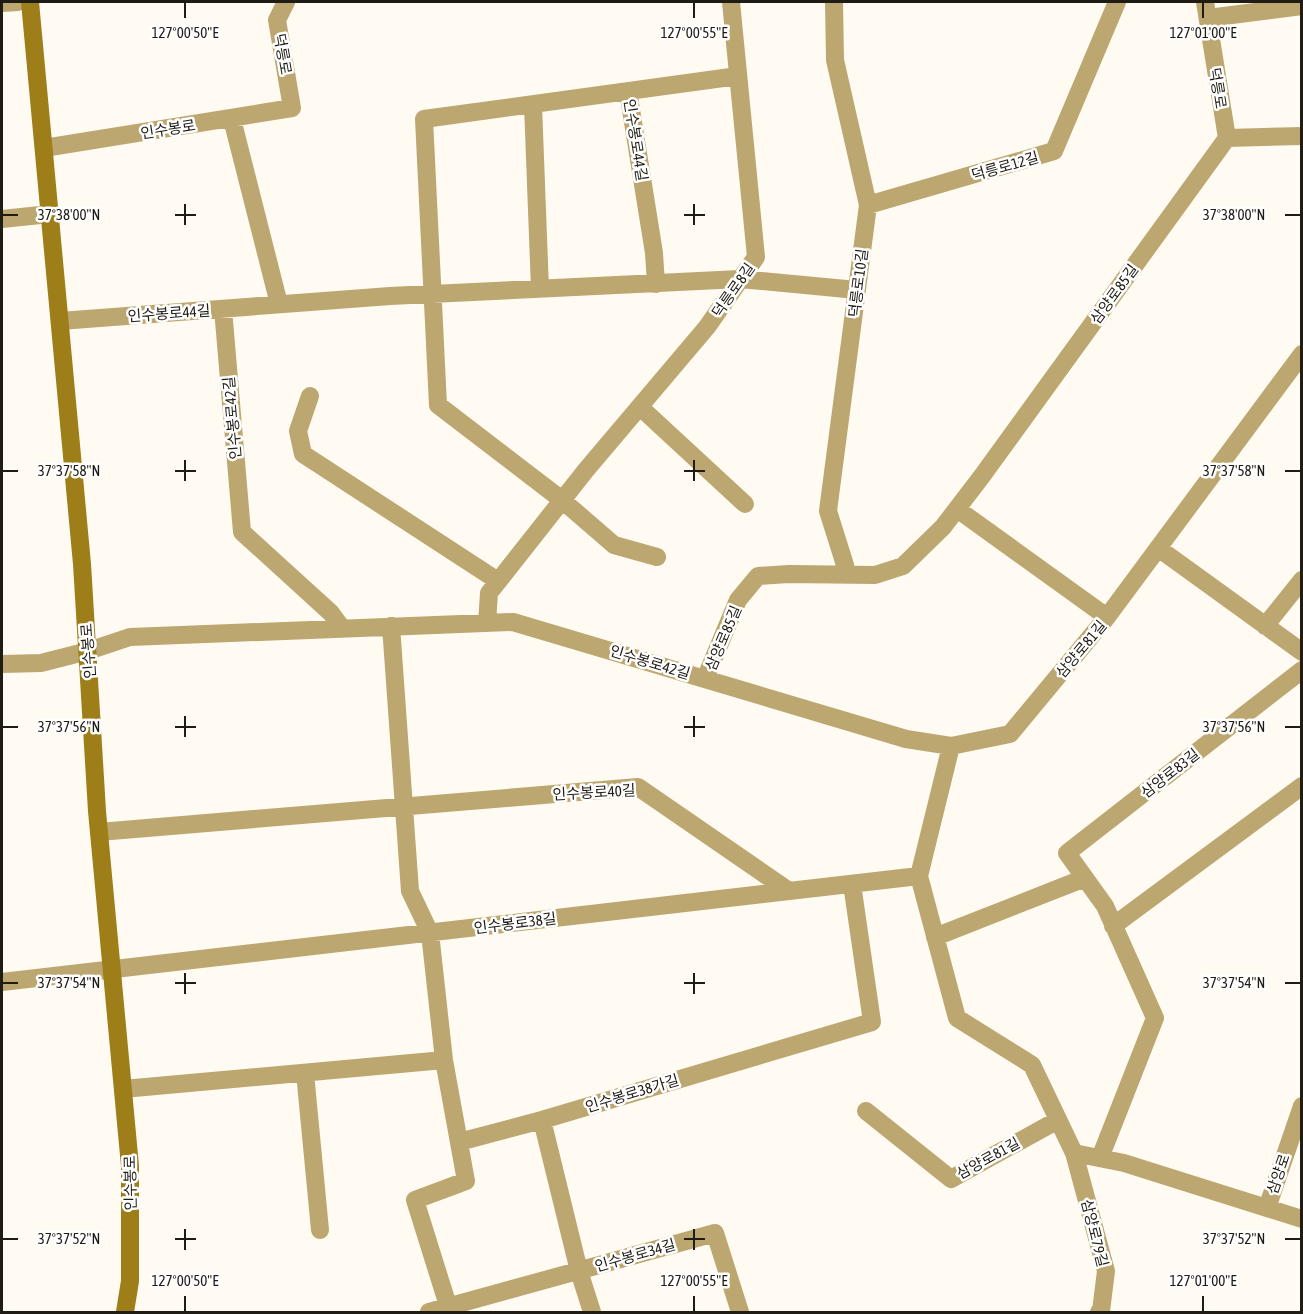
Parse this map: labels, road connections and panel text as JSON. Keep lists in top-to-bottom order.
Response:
{
  "streets": {
    "main road": ["인수봉로"],
    "street": [
      "덕릉로",
      "인수봉로44길",
      "덕릉로12길",
      "덕릉로10길",
      "덕릉로8길",
      "삼양로85길",
      "인수봉로42길",
      "삼양로81길",
      "삼양로83길",
      "인수봉로40길",
      "인수봉로38길",
      "인수봉로38가길",
      "삼양로",
      "삼양로79길",
      "인수봉로34길"
    ]
  },
  "crossings": [
    ["덕릉로", "인수봉로"],
    ["덕릉로", "삼양로85길"],
    ["인수봉로", "인수봉로44길"],
    ["인수봉로", "인수봉로42길"],
    ["인수봉로", "인수봉로40길"],
    ["인수봉로", "인수봉로38길"],
    ["인수봉로44길", "덕릉로10길"],
    ["인수봉로44길", "덕릉로8길"],
    ["인수봉로44길", "인수봉로42길"],
    ["덕릉로12길", "덕릉로10길"],
    ["덕릉로8길", "인수봉로42길"],
    ["삼양로85길", "인수봉로42길"],
    ["인수봉로42길", "삼양로81길"],
    ["인수봉로40길", "인수봉로38길"],
    ["인수봉로38길", "인수봉로38가길"],
    ["인수봉로38가길", "인수봉로34길"]
  ],
  "coordinates": [
    "127°00'50\"E",
    "127°00'55\"E",
    "127°01'00\"E",
    "37°38'00\"N",
    "37°37'58\"N",
    "37°37'56\"N",
    "37°37'54\"N",
    "37°37'52\"N"
  ]
}
